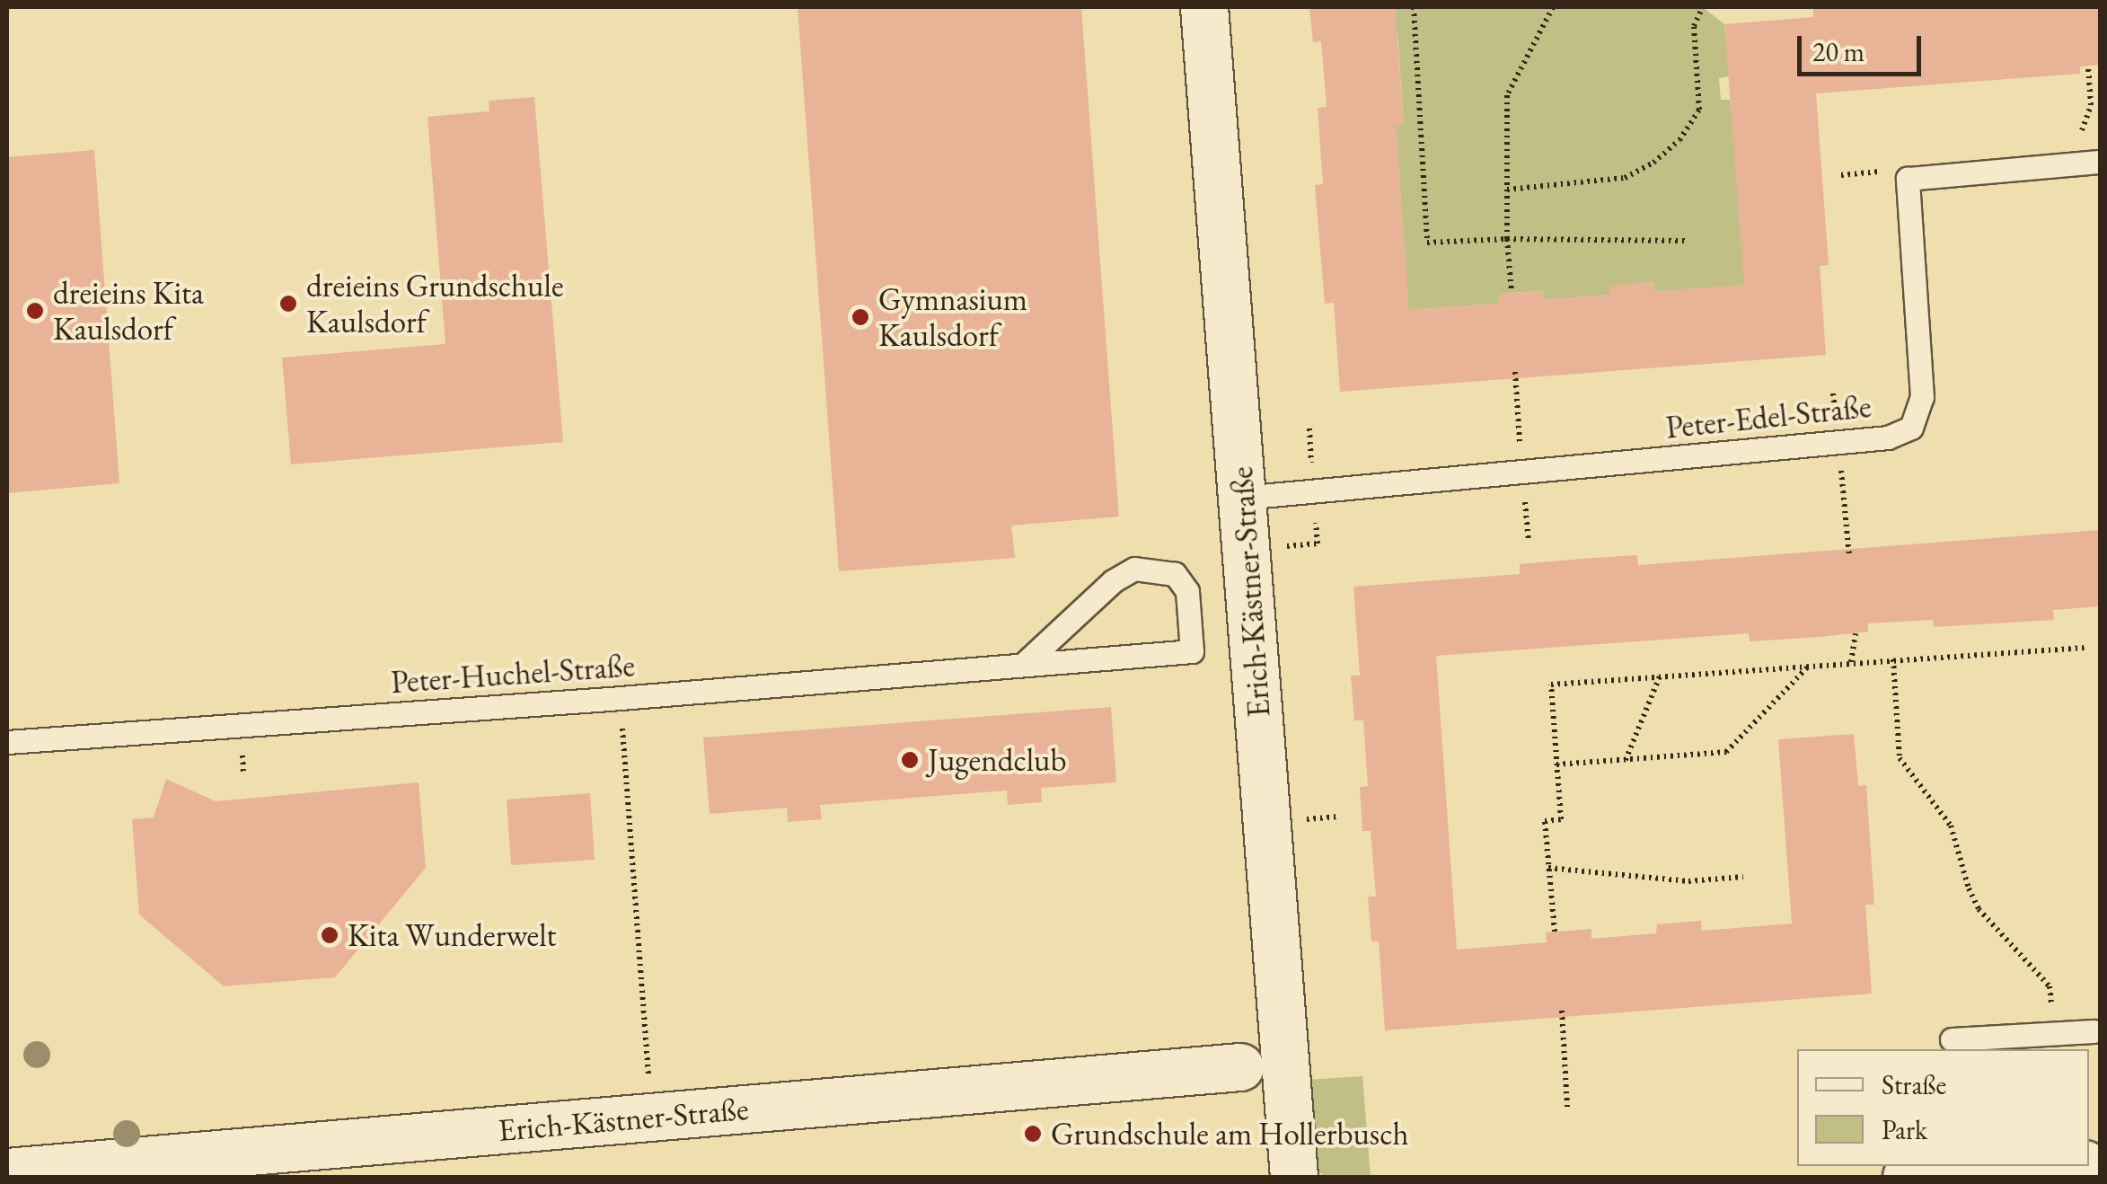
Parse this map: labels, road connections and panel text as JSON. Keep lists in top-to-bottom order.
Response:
{
  "streets": {
    "street": ["Erich-Kästner-Straße"],
    "lane": ["Peter-Edel-Straße", "Peter-Huchel-Straße"]
  },
  "crossings": [
    ["Peter-Edel-Straße", "Erich-Kästner-Straße"]
  ],
  "places": [
    "dreieins Grundschule Kaulsdorf",
    "dreieins Kita Kaulsdorf",
    "Gymnasium Kaulsdorf",
    "Jugendclub",
    "Kita Wunderwelt",
    "Grundschule am Hollerbusch"
  ],
  "legend": ["Straße", "Park"],
  "scale_bar": "20 m"
}
